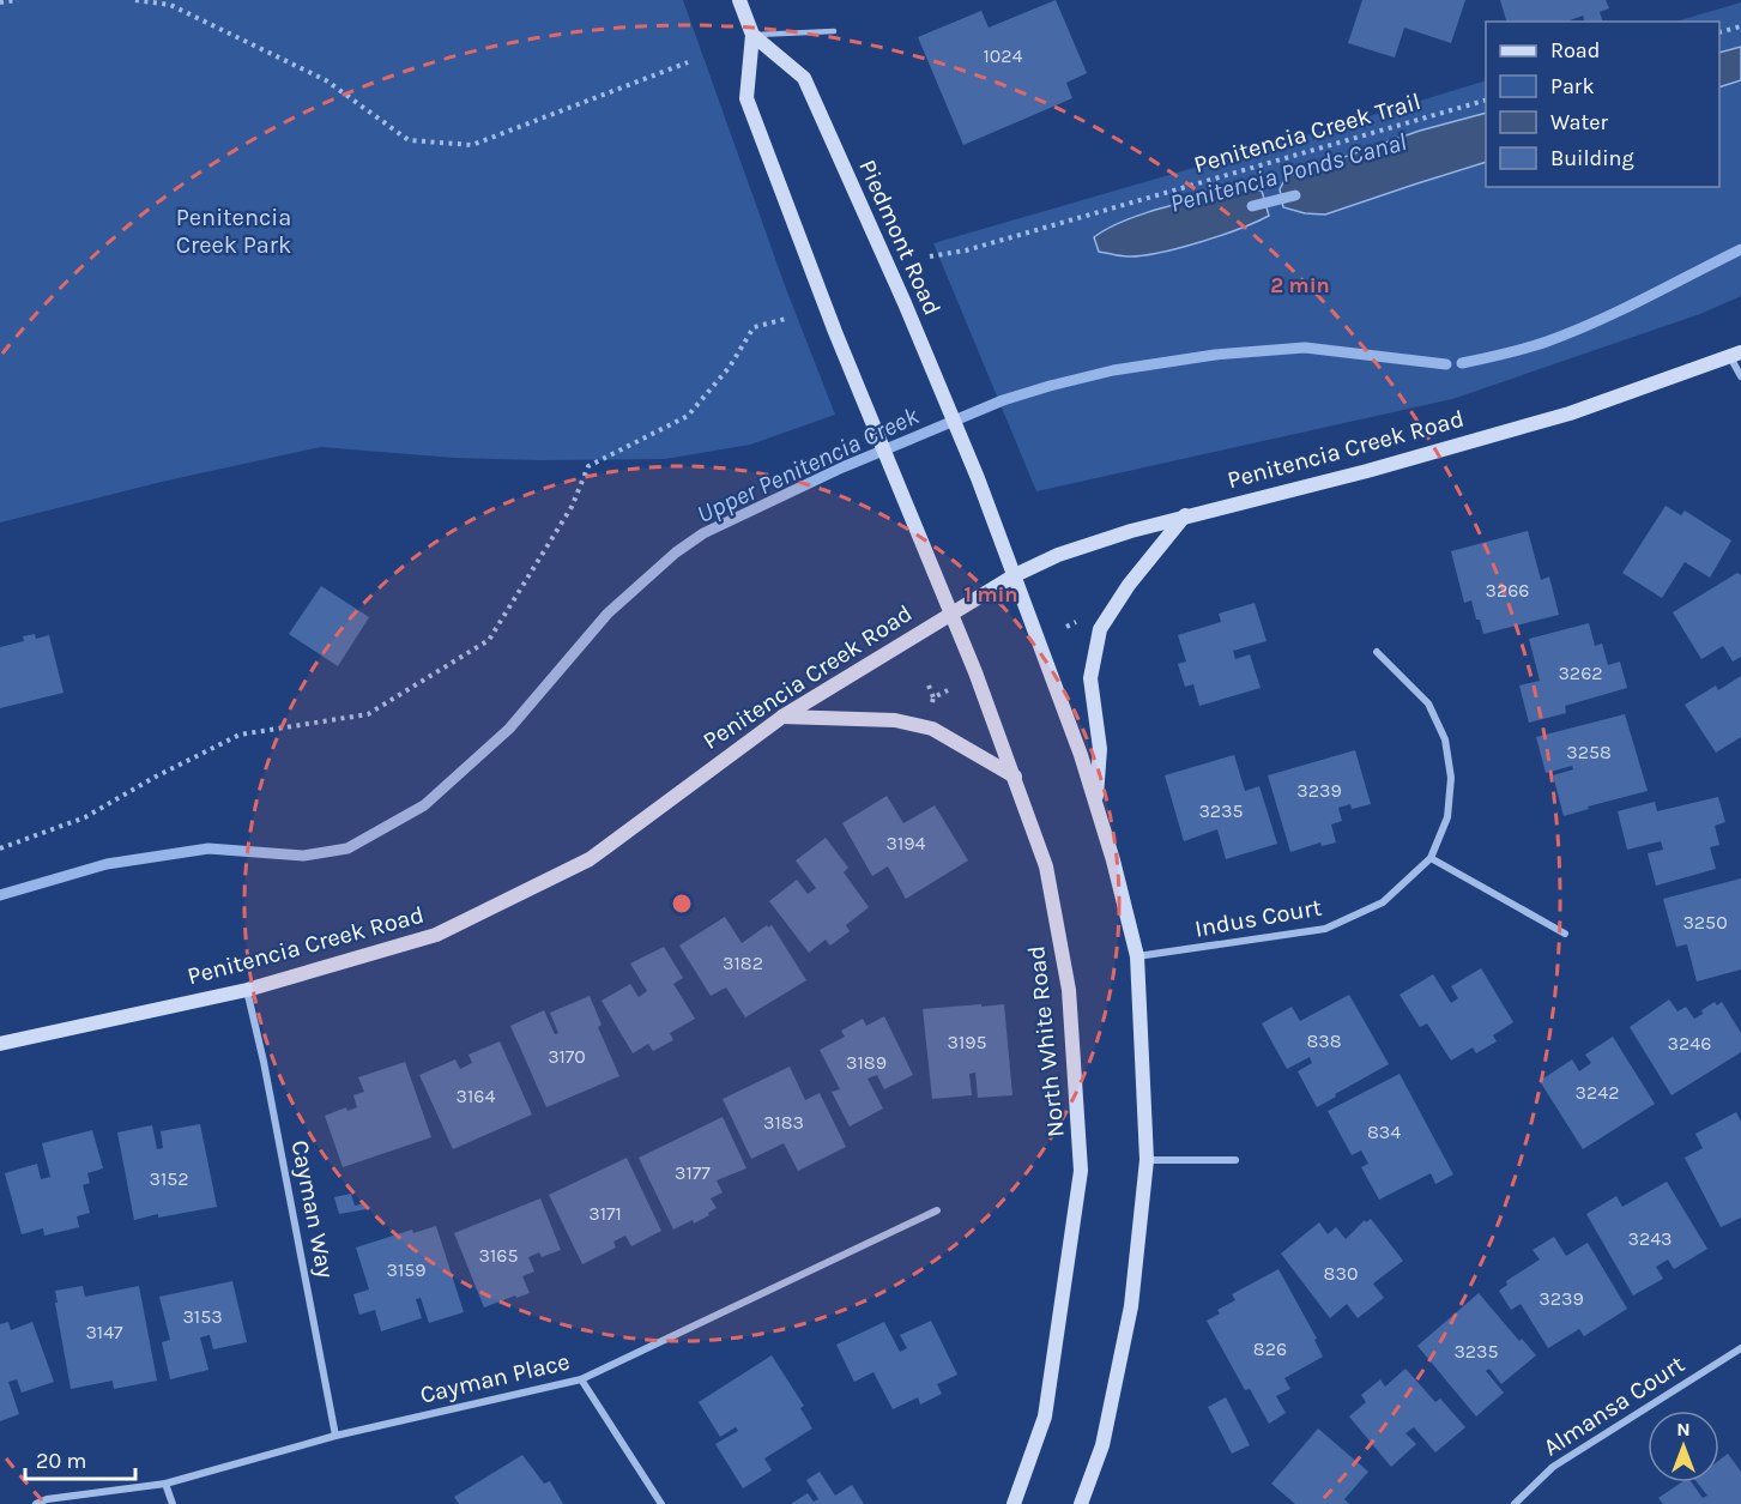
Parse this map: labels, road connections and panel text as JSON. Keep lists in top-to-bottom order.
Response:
{
  "streets": {
    "main road": ["Piedmont Road", "Penitencia Creek Road", "North White Road"],
    "street": [
      "Indus Court",
      "Cayman Way",
      "Cayman Place",
      "Almansa Court"
    ],
    "path": ["Penitencia Creek Trail"]
  },
  "crossings": [
    ["Piedmont Road", "Penitencia Creek Road"],
    ["Piedmont Road", "North White Road"],
    ["Penitencia Creek Road", "North White Road"],
    ["Penitencia Creek Road", "Cayman Way"],
    ["Cayman Way", "Cayman Place"]
  ],
  "water": ["Penitencia Ponds Canal", "Upper Penitencia Creek"],
  "parks": ["Penitencia Creek Park"],
  "house_numbers": [
    "1024",
    "3266",
    "3262",
    "3258",
    "3239",
    "3235",
    "3194",
    "3250",
    "3182",
    "838",
    "3195",
    "3246",
    "3170",
    "3189",
    "3242",
    "3164",
    "3183",
    "834",
    "3177",
    "3152",
    "3171",
    "3243",
    "3165",
    "3159",
    "830",
    "3239",
    "3153",
    "3147",
    "826",
    "3235"
  ],
  "legend": [
    "Road",
    "Park",
    "Water",
    "Building"
  ],
  "scale_bar": "20 m",
  "north": "top",
  "rings": ["2 min", "1 min"]
}
